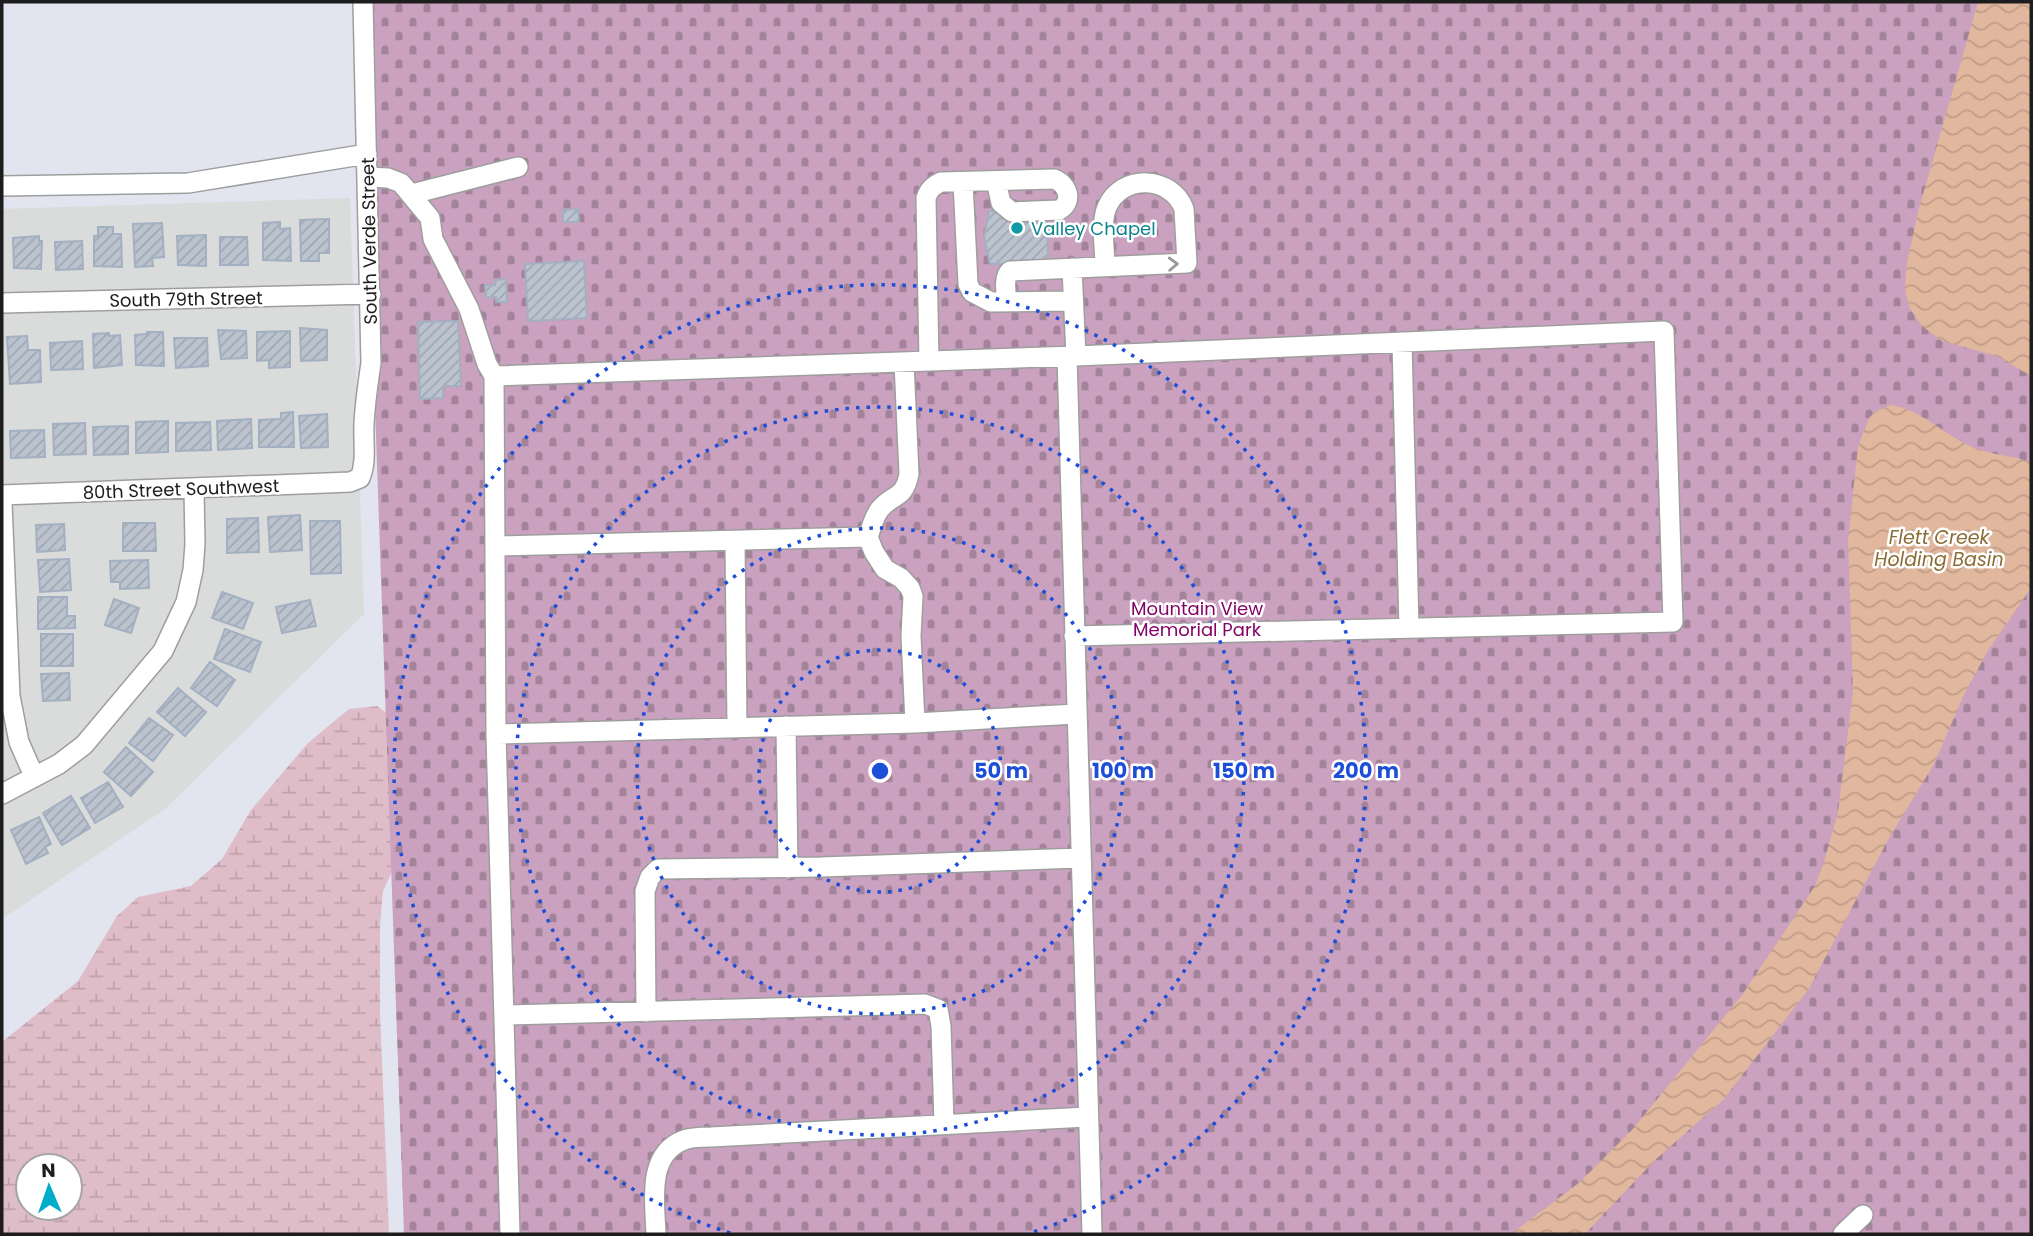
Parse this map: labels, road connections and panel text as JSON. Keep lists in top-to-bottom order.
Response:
{
  "streets": {
    "street": ["South Verde Street", "South 79th Street", "80th Street Southwest"]
  },
  "crossings": [
    ["South Verde Street", "South 79th Street"],
    ["South Verde Street", "80th Street Southwest"]
  ],
  "water": ["Flett Creek Holding Basin"],
  "parks": ["Mountain View Memorial Park"],
  "places": ["Valley Chapel"],
  "north": "top",
  "rings": [
    "50 m",
    "100 m",
    "150 m",
    "200 m"
  ]
}
